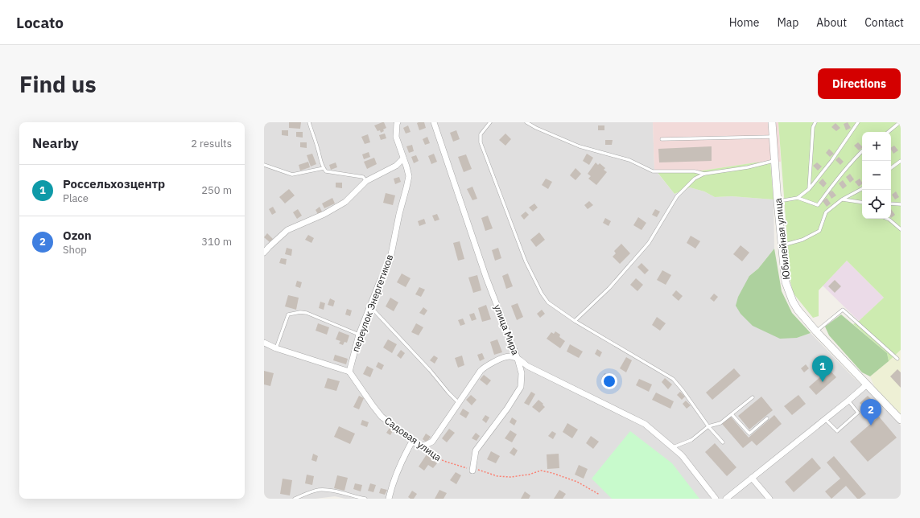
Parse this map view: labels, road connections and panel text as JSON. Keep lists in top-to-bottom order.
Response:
{
  "streets": {
    "street": [
      "Юбилейная улица",
      "переулок Энергетиков",
      "улица Мира",
      "Садовая улица"
    ]
  },
  "crossings": [
    ["переулок Энергетиков", "Садовая улица"]
  ],
  "page": {
    "header": "Locato",
    "nav": [
      "Home",
      "Map",
      "About",
      "Contact"
    ],
    "buttons": "Directions",
    "title": "Find us",
    "heading": ["Nearby", "2 results"],
    "map_buttons": ["+", "−"],
    "list": [
      {
        "mark": "1",
        "name": "Россельхозцентр",
        "note": "Place",
        "value": "250 m"
      },
      {
        "mark": "2",
        "name": "Ozon",
        "note": "Shop",
        "value": "310 m"
      }
    ],
    "pins": ["1", "2"]
  }
}
